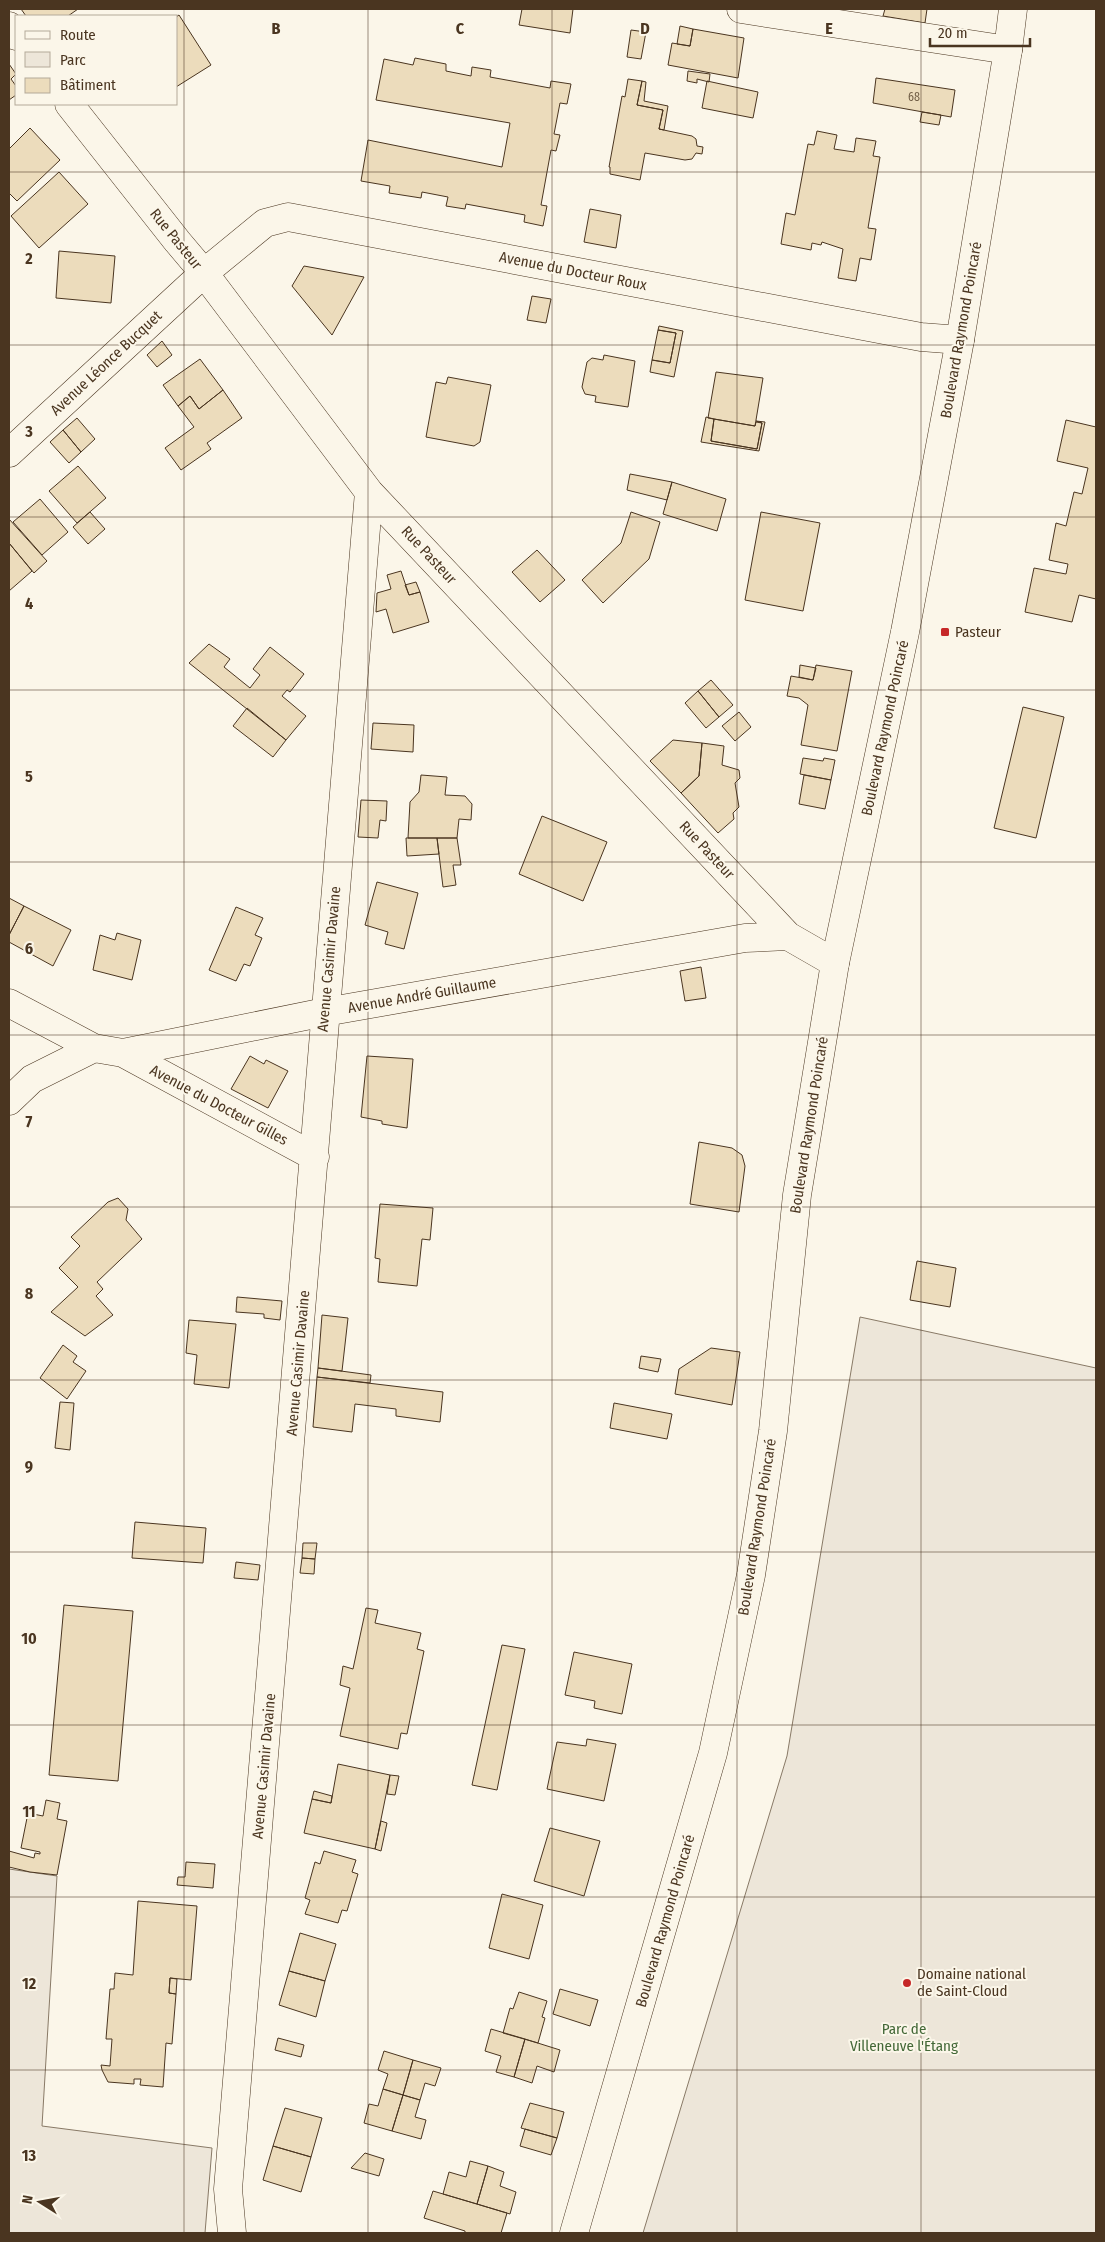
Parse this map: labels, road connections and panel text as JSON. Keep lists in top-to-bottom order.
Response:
{
  "streets": {
    "street": [
      "Rue Pasteur",
      "Avenue du Docteur Roux",
      "Boulevard Raymond Poincaré",
      "Avenue Léonce Bucquet",
      "Avenue Casimir Davaine",
      "Avenue André Guillaume",
      "Avenue du Docteur Gilles"
    ]
  },
  "crossings": [
    ["Rue Pasteur", "Avenue du Docteur Roux"],
    ["Rue Pasteur", "Boulevard Raymond Poincaré"],
    ["Rue Pasteur", "Avenue Léonce Bucquet"],
    ["Rue Pasteur", "Avenue Casimir Davaine"],
    ["Rue Pasteur", "Avenue André Guillaume"],
    ["Avenue du Docteur Roux", "Boulevard Raymond Poincaré"],
    ["Avenue du Docteur Roux", "Avenue Léonce Bucquet"],
    ["Avenue Casimir Davaine", "Avenue André Guillaume"],
    ["Avenue Casimir Davaine", "Avenue du Docteur Gilles"],
    ["Avenue André Guillaume", "Avenue du Docteur Gilles"]
  ],
  "parks": ["Parc de Villeneuve l'Étang"],
  "places": {
    "transit": ["Pasteur"],
    "other": ["Domaine national de Saint-Cloud"]
  },
  "house_numbers": ["68"],
  "legend": ["Route", "Parc", "Bâtiment"],
  "scale_bar": "20 m",
  "north": "left",
  "grid": {
    "columns": [
      "B",
      "C",
      "D",
      "E"
    ],
    "rows": [
      "2",
      "3",
      "4",
      "5",
      "6",
      "7",
      "8",
      "9",
      "10",
      "11",
      "12",
      "13"
    ]
  }
}
